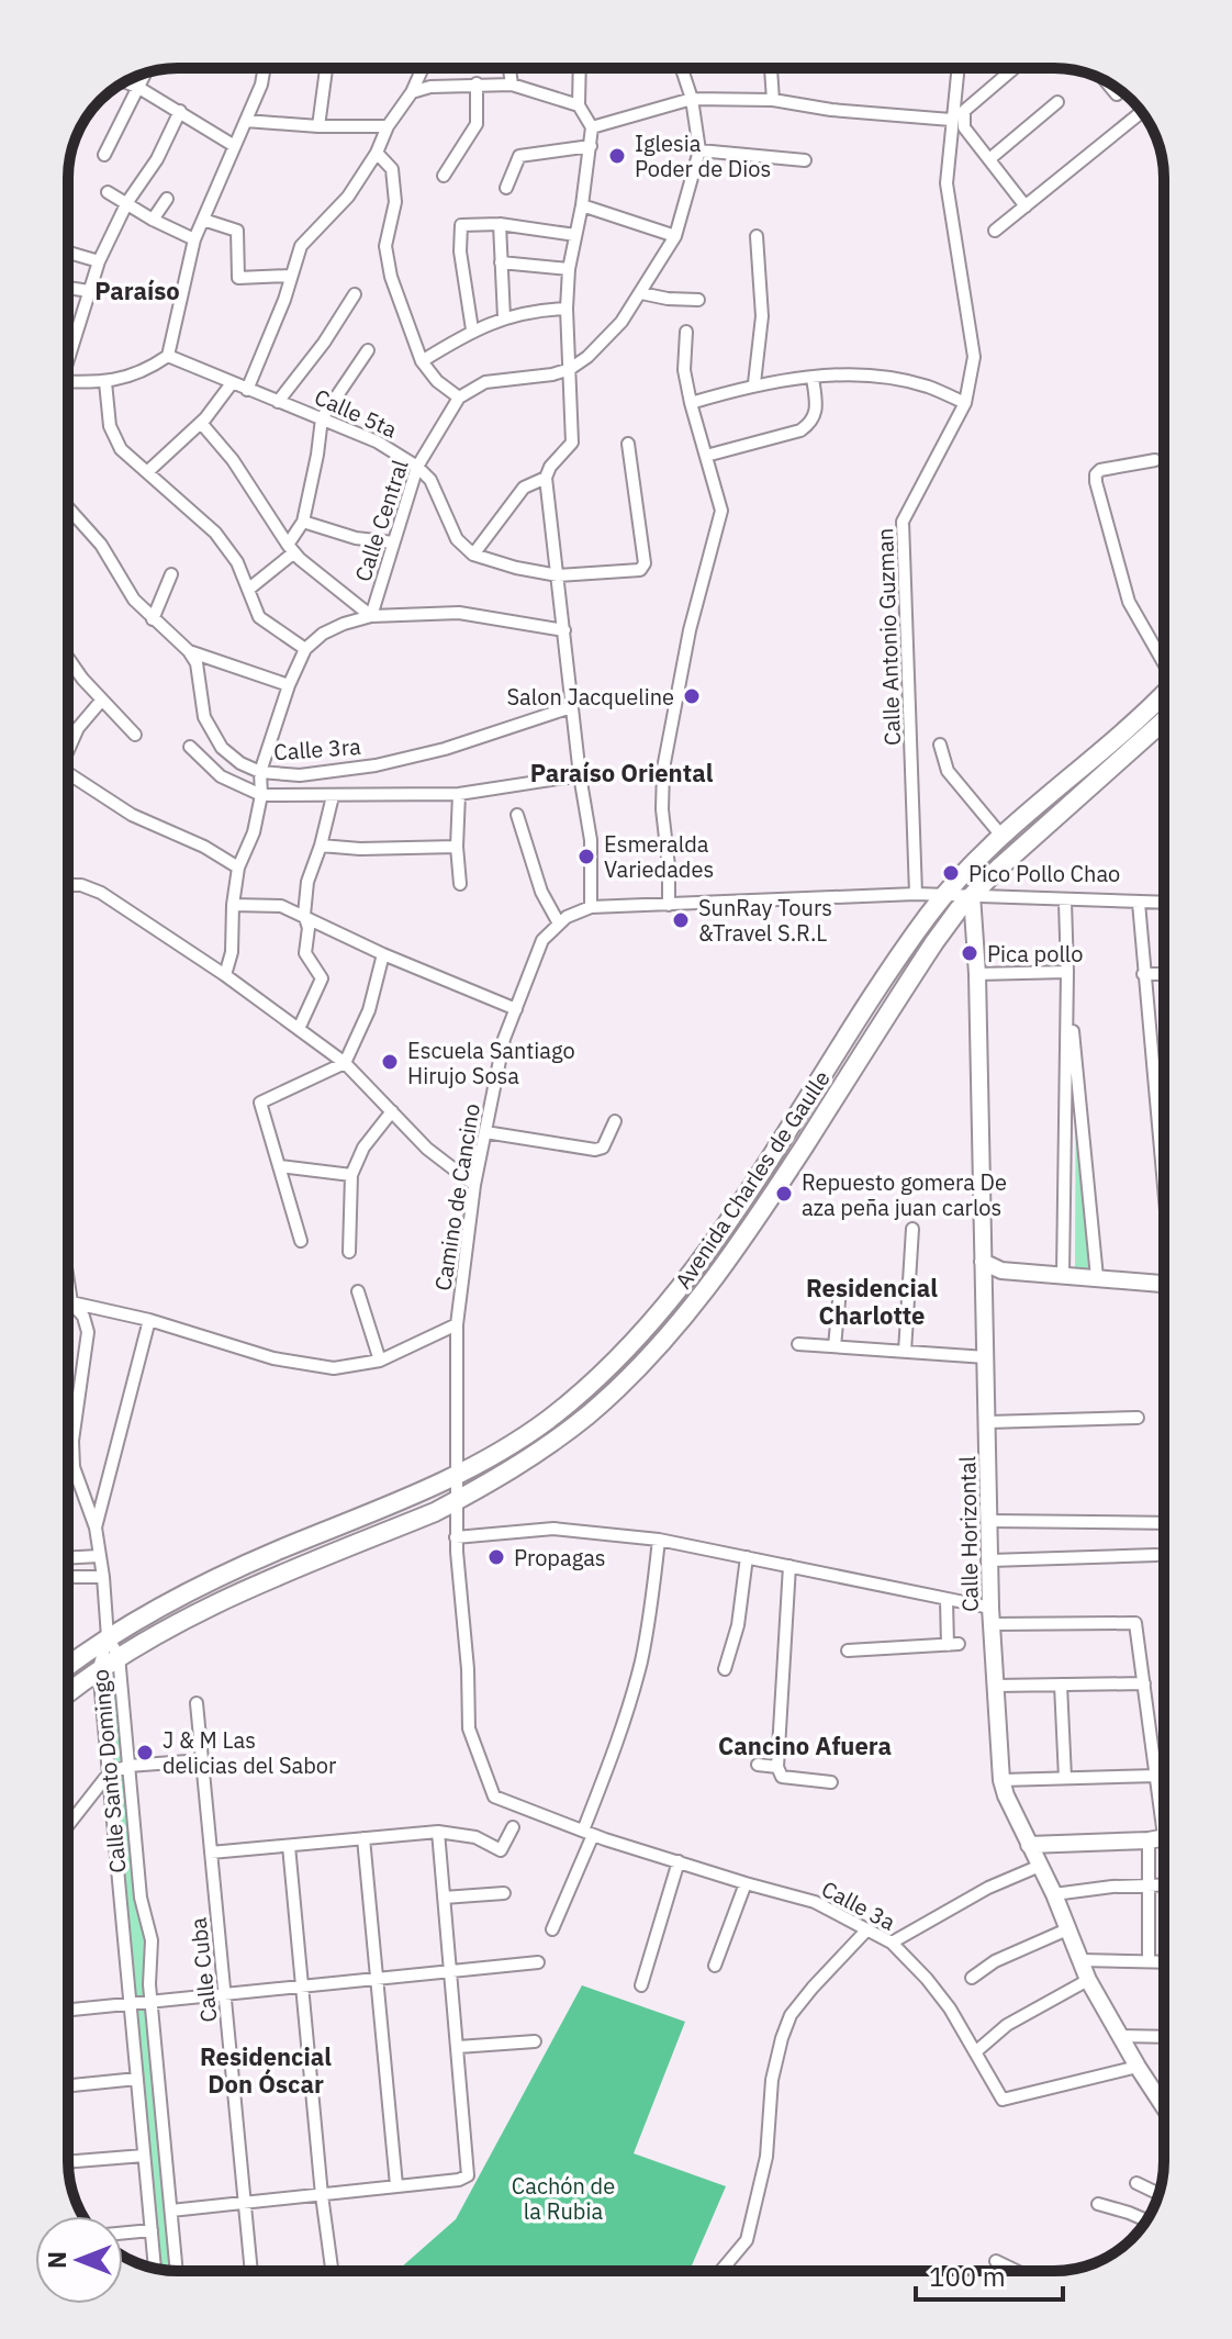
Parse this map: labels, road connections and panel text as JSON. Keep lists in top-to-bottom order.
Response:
{
  "streets": {
    "main road": ["Avenida Charles de Gaulle", "Calle Horizontal"],
    "street": [
      "Calle 5ta",
      "Calle Central",
      "Calle Antonio Guzman",
      "Calle 3ra",
      "Camino de Cancino",
      "Calle Santo Domingo",
      "Calle 3a",
      "Calle Cuba"
    ]
  },
  "crossings": [
    ["Calle 5ta", "Calle Central"],
    ["Calle Antonio Guzman", "Camino de Cancino"],
    ["Avenida Charles de Gaulle", "Camino de Cancino"],
    ["Avenida Charles de Gaulle", "Calle Horizontal"],
    ["Avenida Charles de Gaulle", "Calle Santo Domingo"],
    ["Camino de Cancino", "Calle 3a"],
    ["Calle Horizontal", "Calle 3a"]
  ],
  "districts": [
    "Paraíso",
    "Paraíso Oriental",
    "Residencial Charlotte",
    "Cancino Afuera",
    "Residencial Don Óscar"
  ],
  "parks": ["Cachón de la Rubia"],
  "places": [
    "Iglesia Poder de Dios",
    "Salon Jacqueline",
    "Esmeralda Variedades",
    "Pico Pollo Chao",
    "SunRay Tours &Travel S.R.L",
    "Pica pollo",
    "Escuela Santiago Hirujo Sosa",
    "Repuesto gomera De aza peña juan carlos",
    "Propagas",
    "J & M Las delicias del Sabor"
  ],
  "scale_bar": "100 m",
  "north": "left"
}
